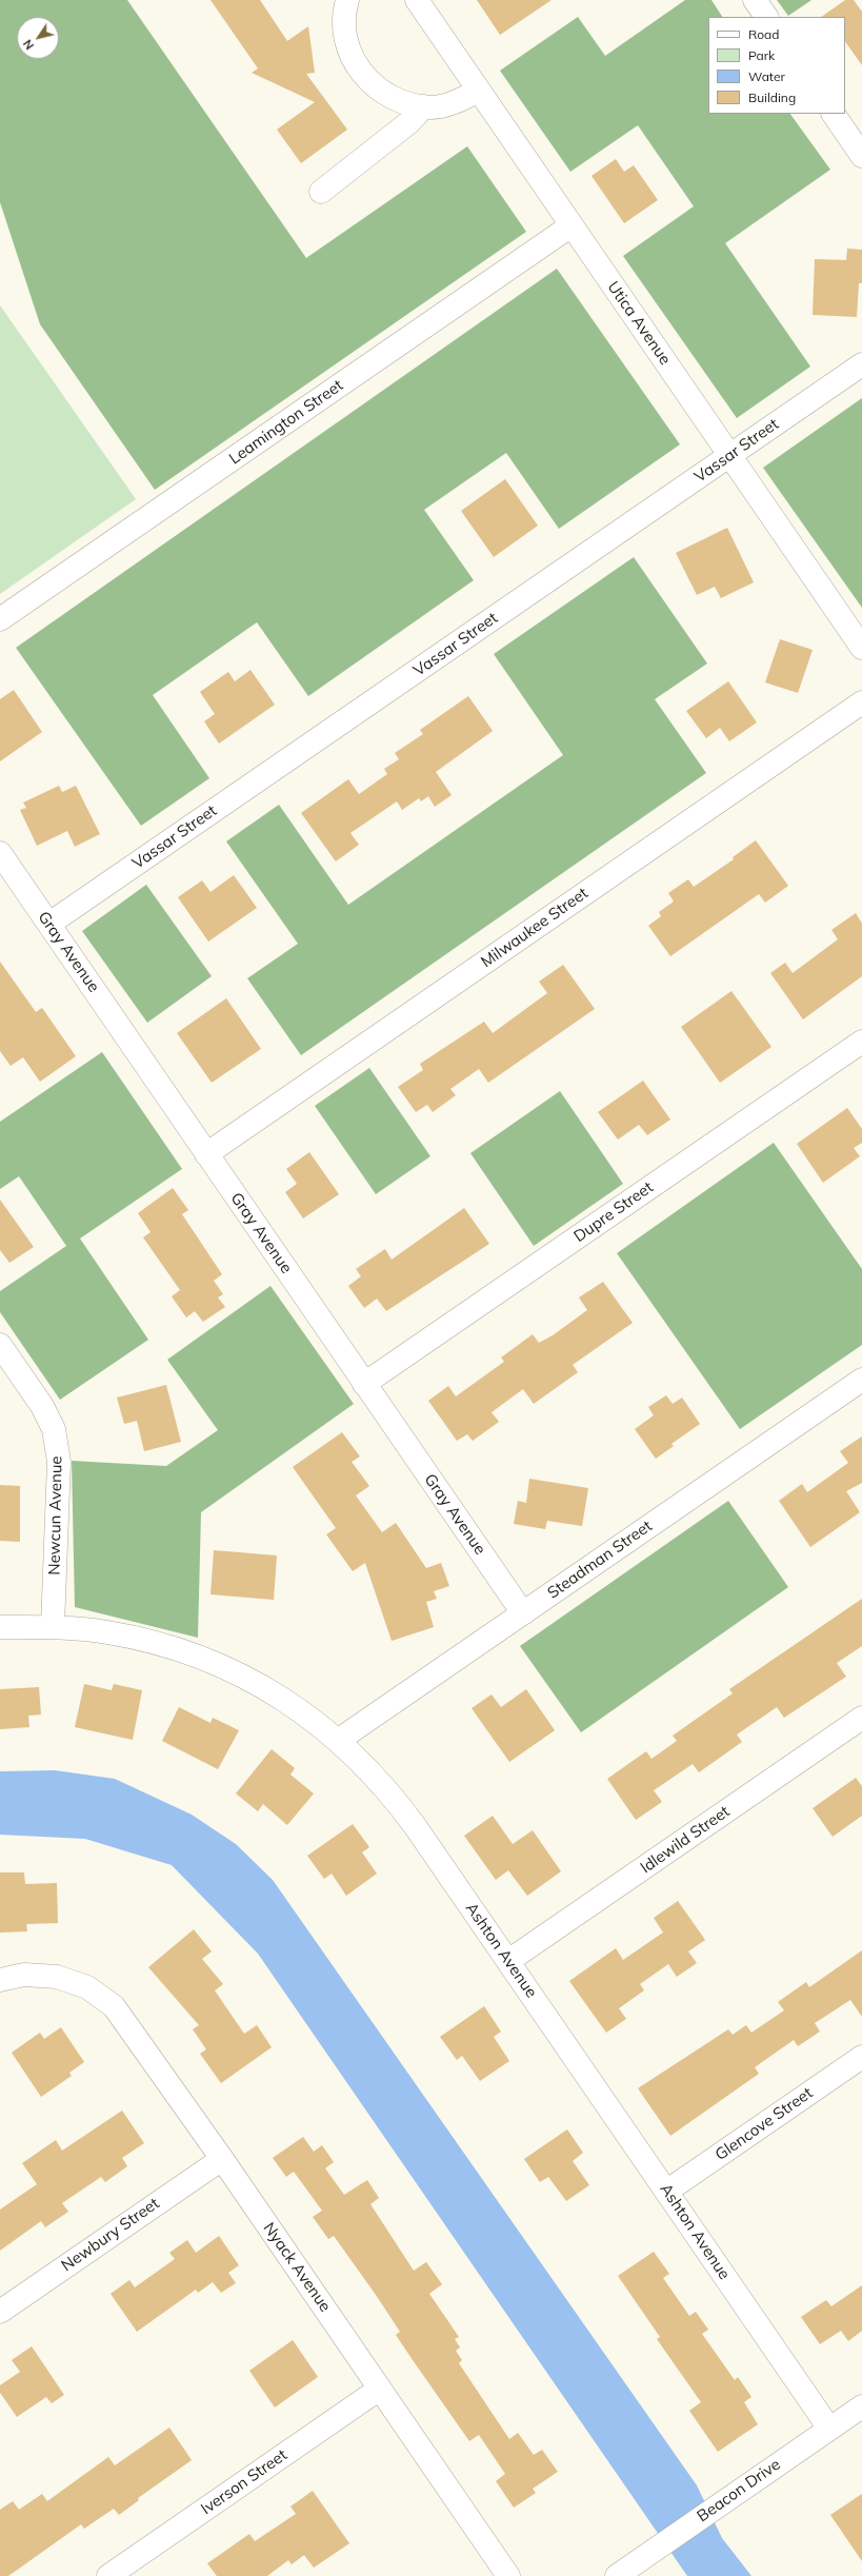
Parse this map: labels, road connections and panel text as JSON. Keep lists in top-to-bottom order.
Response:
{
  "streets": {
    "street": [
      "Utica Avenue",
      "Leamington Street",
      "Vassar Street",
      "Milwaukee Street",
      "Gray Avenue",
      "Dupre Street",
      "Newcun Avenue",
      "Steadman Street",
      "Idlewild Street",
      "Ashton Avenue",
      "Glencove Street",
      "Newbury Street",
      "Nyack Avenue",
      "Iverson Street",
      "Beacon Drive"
    ]
  },
  "crossings": [
    ["Utica Avenue", "Leamington Street"],
    ["Utica Avenue", "Vassar Street"],
    ["Vassar Street", "Gray Avenue"],
    ["Milwaukee Street", "Gray Avenue"],
    ["Gray Avenue", "Dupre Street"],
    ["Gray Avenue", "Steadman Street"],
    ["Newcun Avenue", "Ashton Avenue"],
    ["Steadman Street", "Ashton Avenue"],
    ["Idlewild Street", "Ashton Avenue"],
    ["Ashton Avenue", "Glencove Street"],
    ["Ashton Avenue", "Beacon Drive"],
    ["Newbury Street", "Nyack Avenue"],
    ["Nyack Avenue", "Iverson Street"]
  ],
  "legend": [
    "Road",
    "Park",
    "Water",
    "Building"
  ],
  "north": "bottom left"
}
